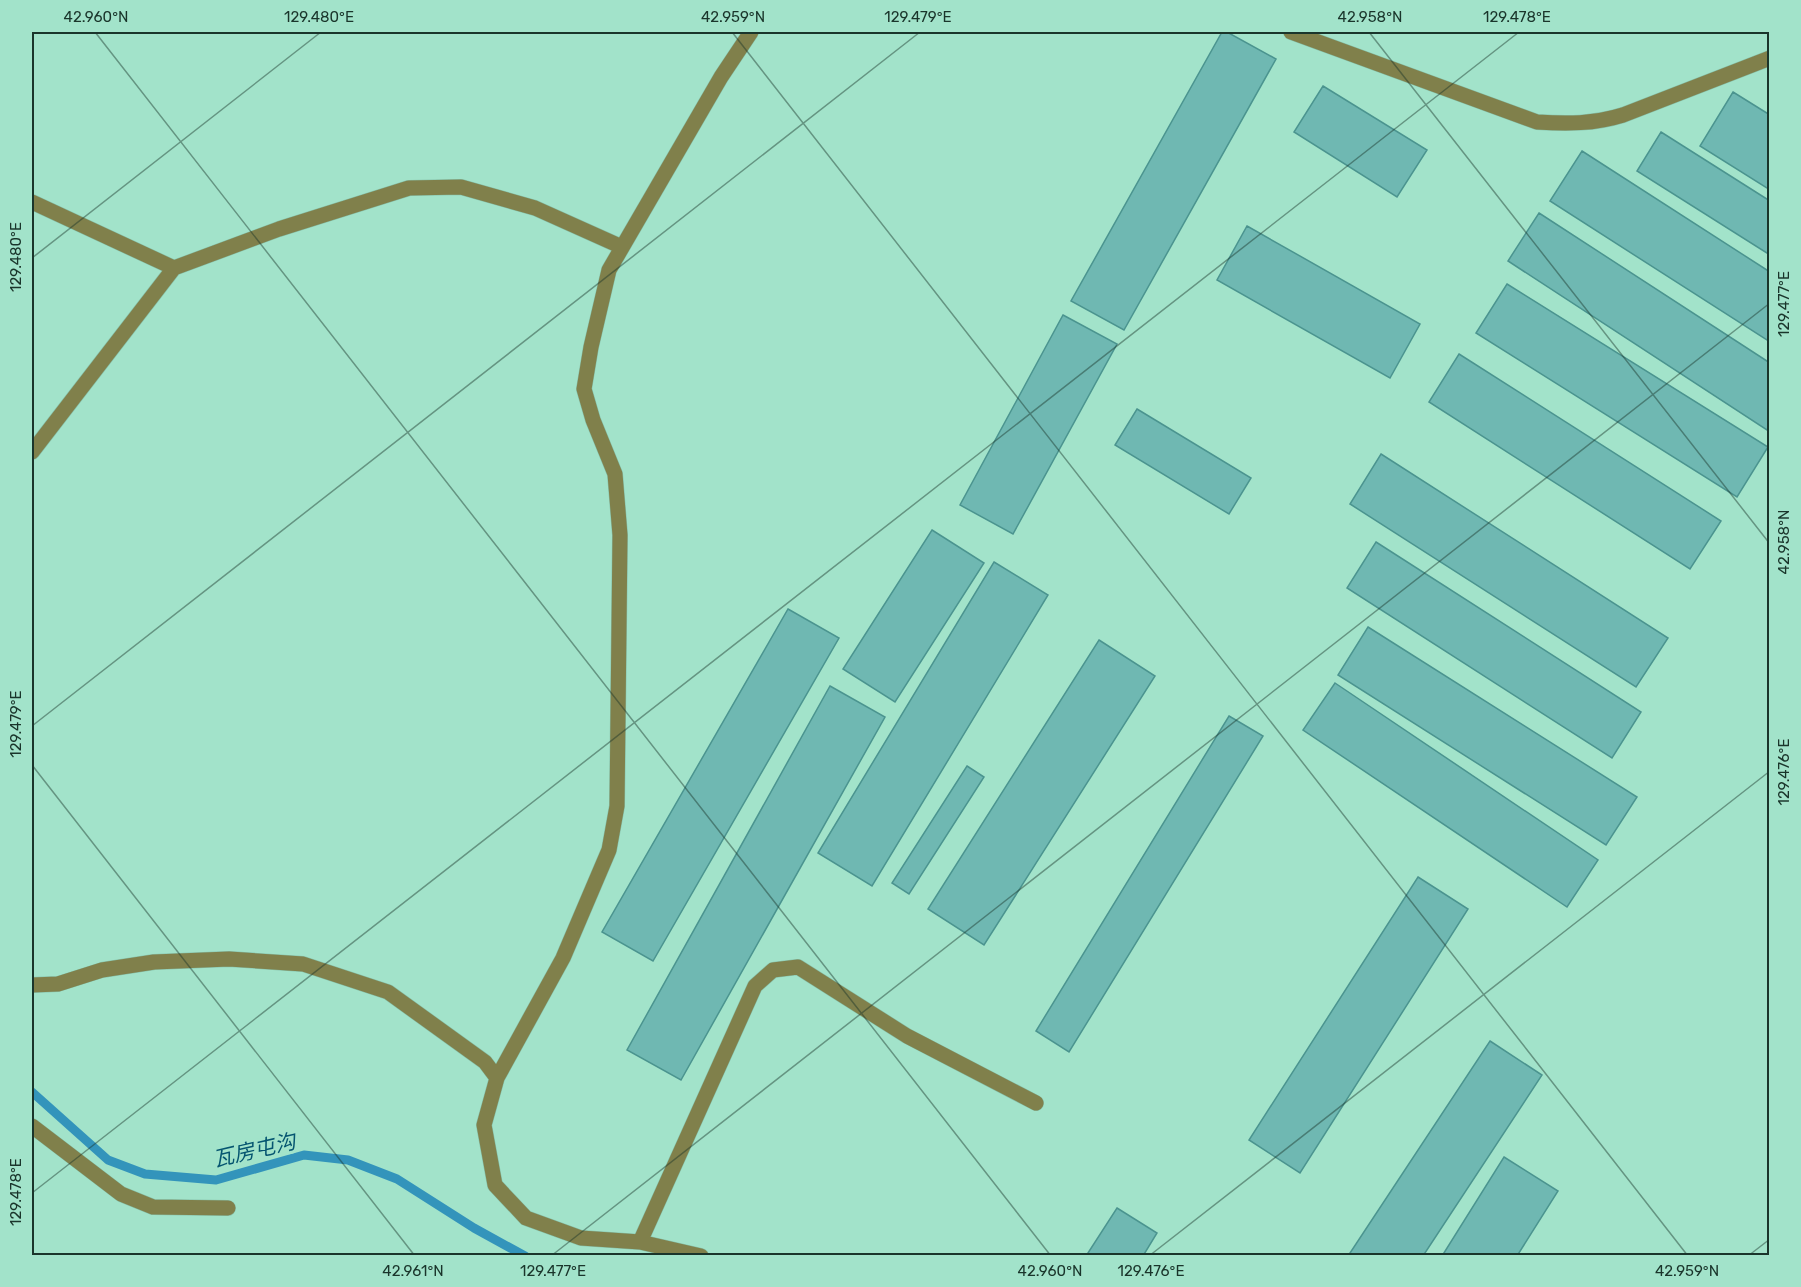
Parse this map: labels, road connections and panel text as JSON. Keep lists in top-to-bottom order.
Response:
{
  "water": ["瓦房屯沟"],
  "coordinates": [
    "42.960°N",
    "129.480°E",
    "42.959°N",
    "129.479°E",
    "42.958°N",
    "129.478°E",
    "129.477°E",
    "129.476°E",
    "42.961°N"
  ]
}
